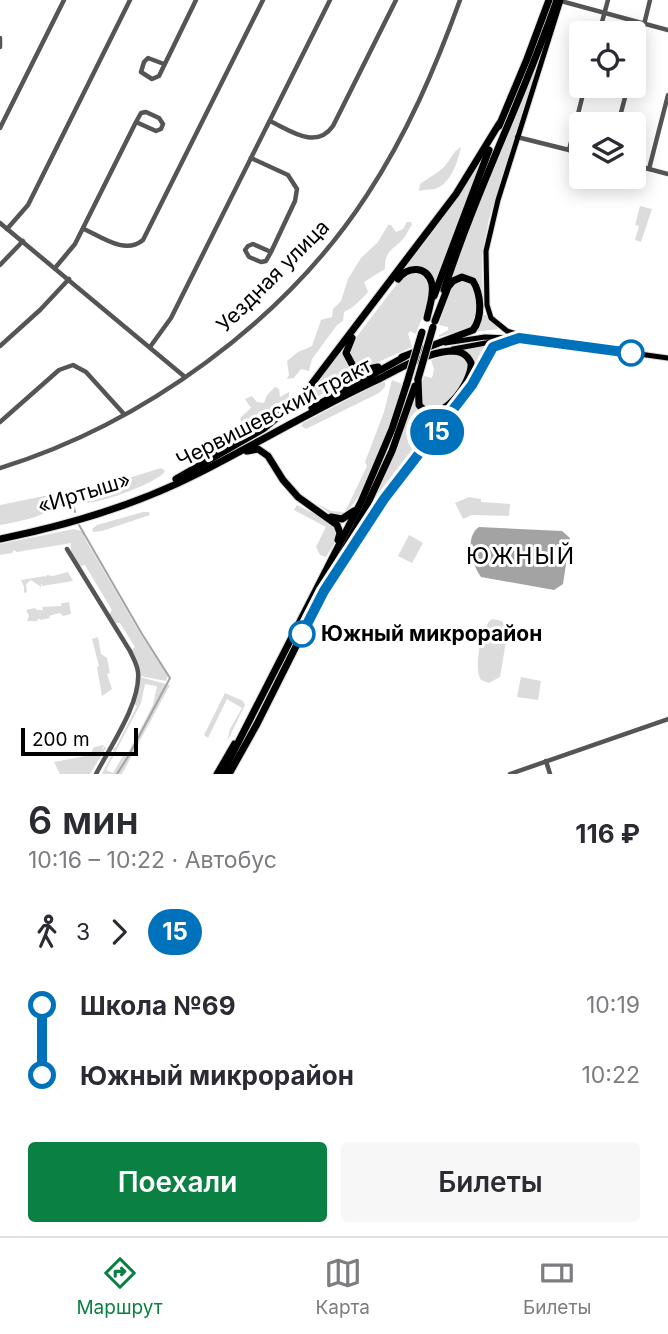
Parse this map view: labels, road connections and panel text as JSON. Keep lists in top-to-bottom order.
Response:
{
  "streets": {
    "highway": ["Червишевский тракт", "«Иртыш»"],
    "street": ["Уездная улица"]
  },
  "crossings": [
    ["Червишевский тракт", "«Иртыш»"]
  ],
  "districts": ["ЮЖНЫЙ"],
  "places": ["Южный микрорайон"],
  "lines": ["bus line 15"],
  "scale_bar": "200 m",
  "page": {
    "on_map": "15",
    "scale": "200 m",
    "heading": ["6 мин", "10:16 – 10:22 · Автобус", "116 ₽"],
    "legs": ["3", "15"],
    "list": [
      {
        "name": "Школа №69",
        "value": "10:19"
      },
      {
        "name": "Южный микрорайон",
        "value": "10:22"
      }
    ],
    "buttons": ["Поехали", "Билеты"],
    "tabs": ["Маршрут", "Карта", "Билеты"]
  }
}
